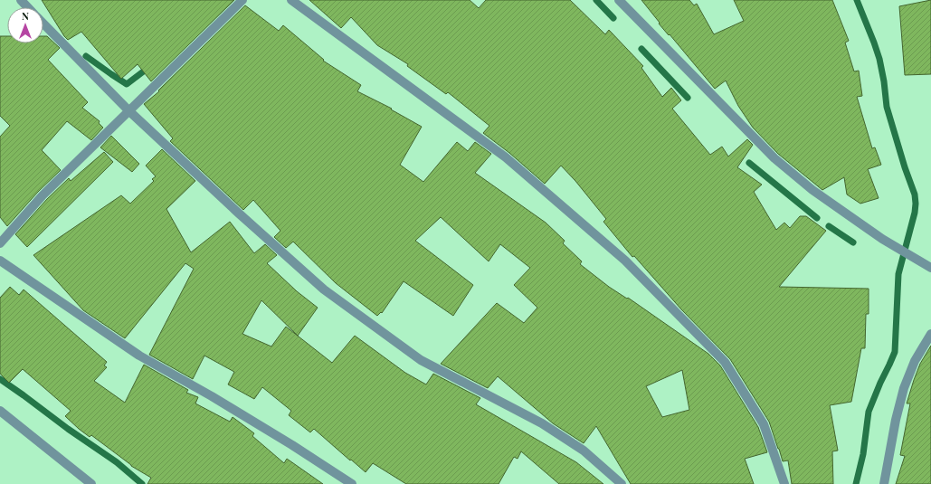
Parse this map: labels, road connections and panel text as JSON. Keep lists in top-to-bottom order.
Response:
{
  "north": "top"
}
